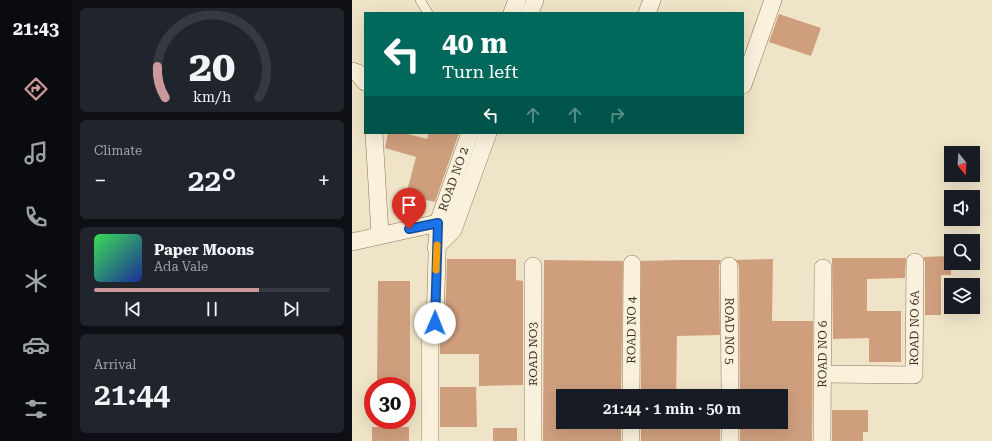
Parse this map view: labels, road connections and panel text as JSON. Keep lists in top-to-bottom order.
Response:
{
  "streets": {
    "street": [
      "ROAD NO 2",
      "ROAD NO 6A",
      "ROAD NO 4",
      "ROAD NO 5",
      "ROAD NO3",
      "ROAD NO 6"
    ]
  },
  "crossings": [
    ["ROAD NO 6A", "ROAD NO 6"]
  ],
  "north": "bottom",
  "page": {
    "tabs": "21:43",
    "turn": ["40 m", "Turn left"],
    "tile": [
      "Climate",
      ["Arrival", "21:44"]
    ],
    "heat": ["−", "22°", "+"],
    "song": ["Paper Moons", "Ada Vale"],
    "limit": "30",
    "trip": "21:44 · 1 min · 50 m",
    "gauge": ["20", "km/h"]
  }
}
